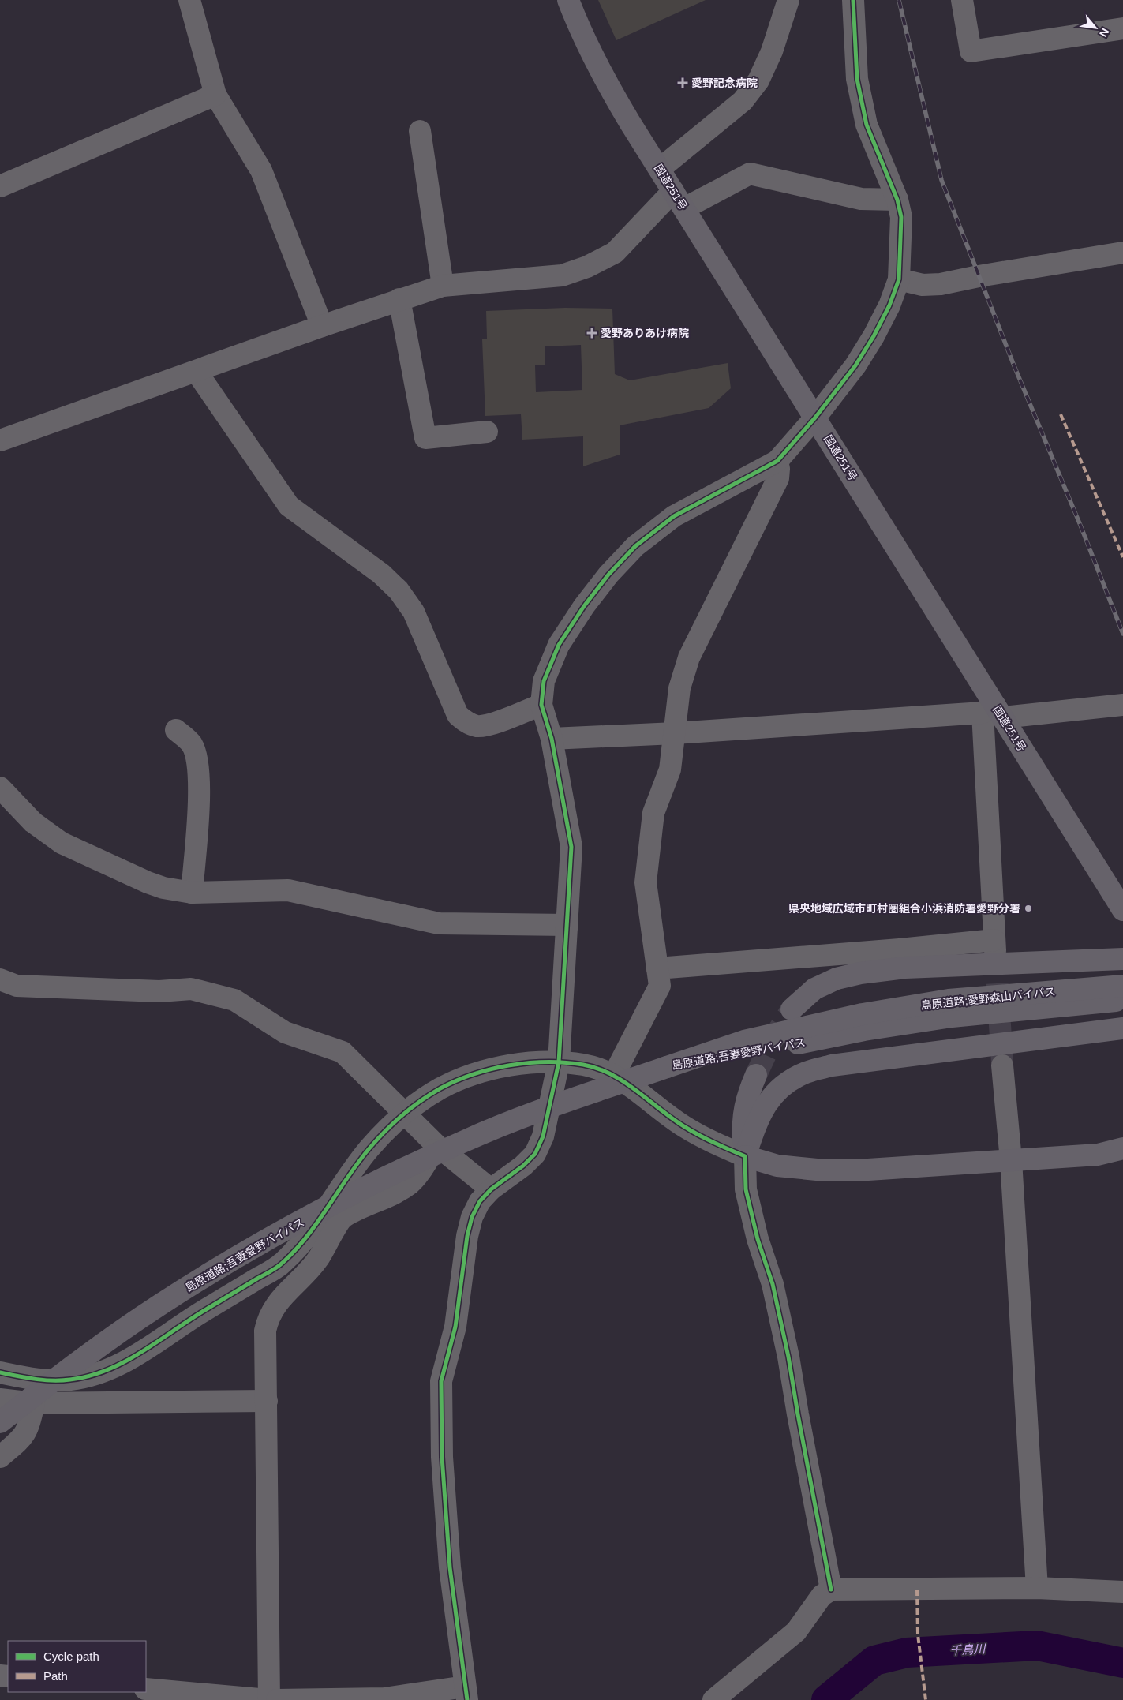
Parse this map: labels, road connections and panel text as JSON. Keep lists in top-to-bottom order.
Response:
{
  "streets": {
    "highway": ["国道251号", "島原道路;愛野森山バイパス", "島原道路;吾妻愛野バイパス"]
  },
  "crossings": [
    ["島原道路;愛野森山バイパス", "島原道路;吾妻愛野バイパス"]
  ],
  "water": ["千鳥川"],
  "places": {
    "health": ["愛野記念病院", "愛野ありあけ病院"],
    "other": ["県央地域広域市町村圏組合小浜消防署愛野分署"]
  },
  "legend": ["Cycle path", "Path"],
  "north": "bottom right"
}
